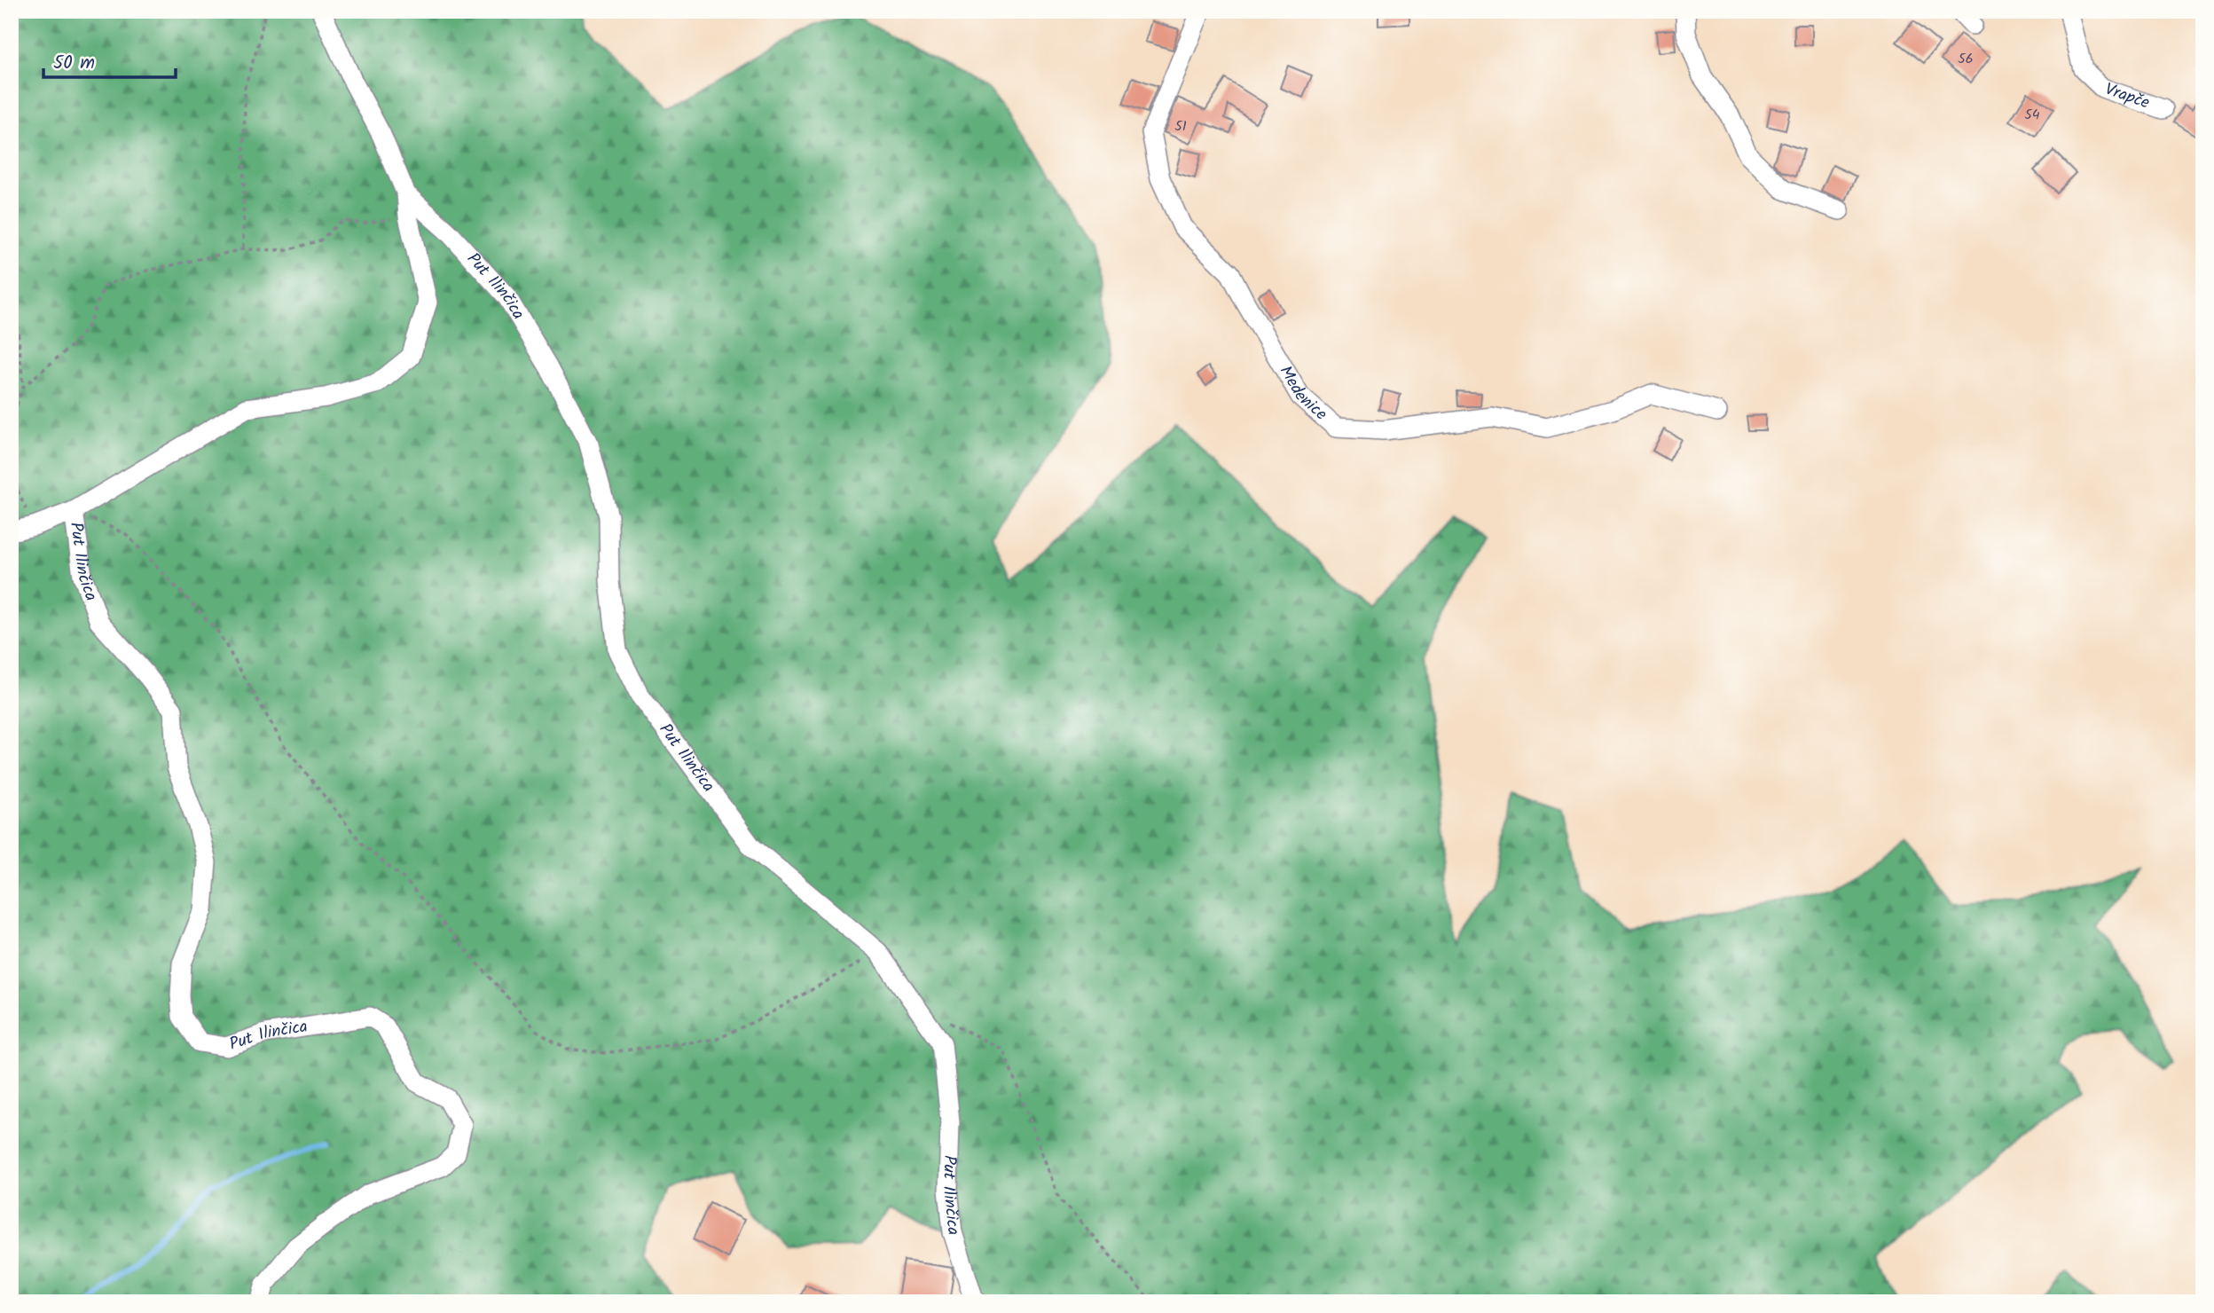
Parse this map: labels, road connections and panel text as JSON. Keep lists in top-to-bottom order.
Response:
{
  "streets": {
    "street": ["Vrapče", "Put Ilinčica", "Medenice"]
  },
  "house_numbers": ["56", "54", "51"],
  "scale_bar": "50 m"
}
